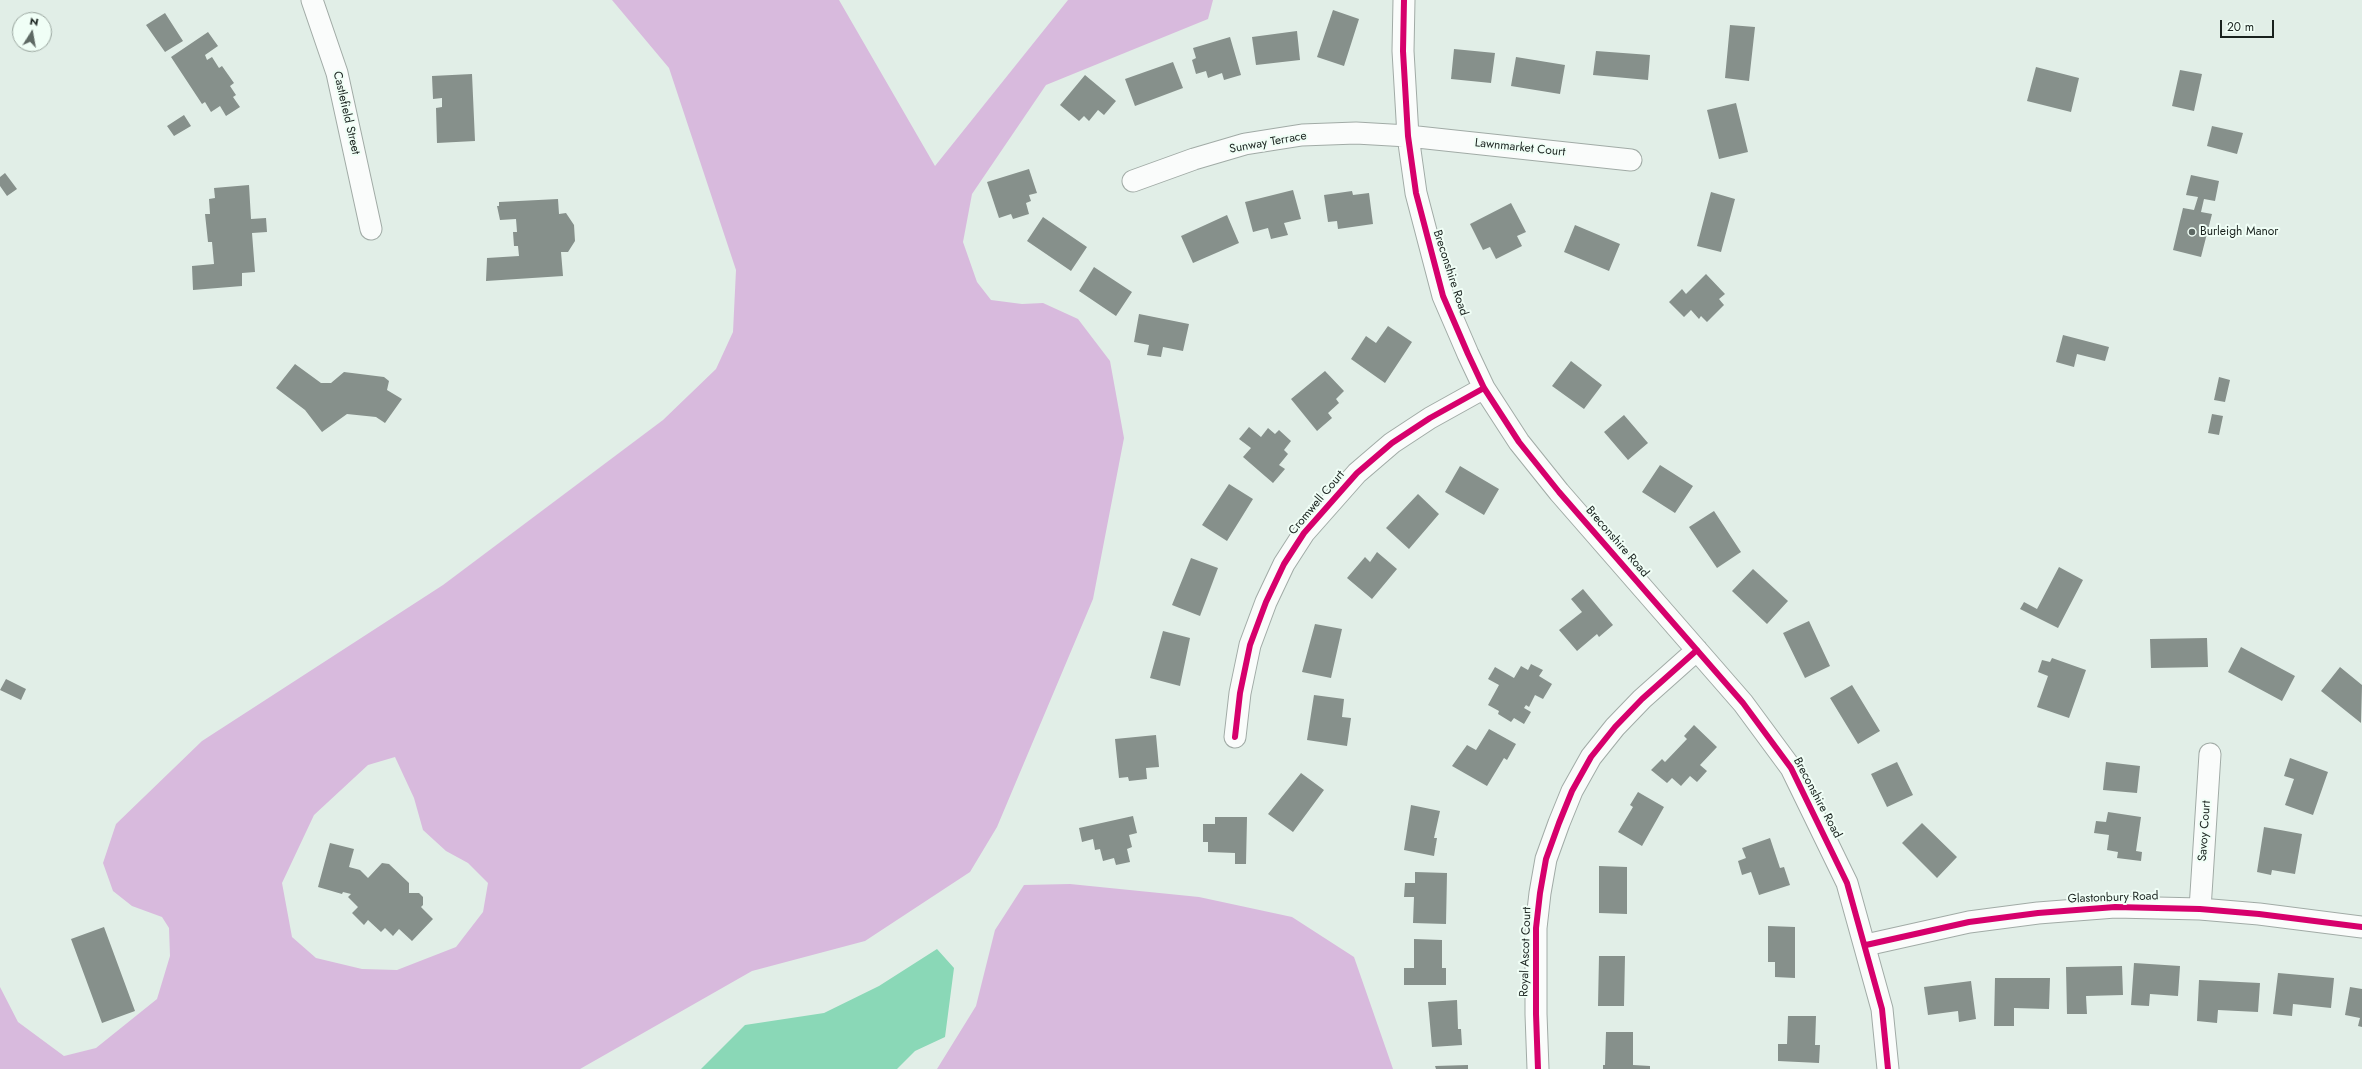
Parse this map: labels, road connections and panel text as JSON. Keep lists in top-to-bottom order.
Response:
{
  "streets": {
    "street": [
      "Castlefield Street",
      "Sunway Terrace",
      "Lawnmarket Court",
      "Breconshire Road",
      "Cromwell Court",
      "Savoy Court",
      "Glastonbury Road",
      "Royal Ascot Court"
    ]
  },
  "crossings": [
    ["Sunway Terrace", "Lawnmarket Court"],
    ["Sunway Terrace", "Breconshire Road"],
    ["Lawnmarket Court", "Breconshire Road"],
    ["Breconshire Road", "Cromwell Court"],
    ["Breconshire Road", "Glastonbury Road"],
    ["Breconshire Road", "Royal Ascot Court"],
    ["Savoy Court", "Glastonbury Road"]
  ],
  "places": ["Burleigh Manor"],
  "scale_bar": "20 m",
  "north": "top"
}
